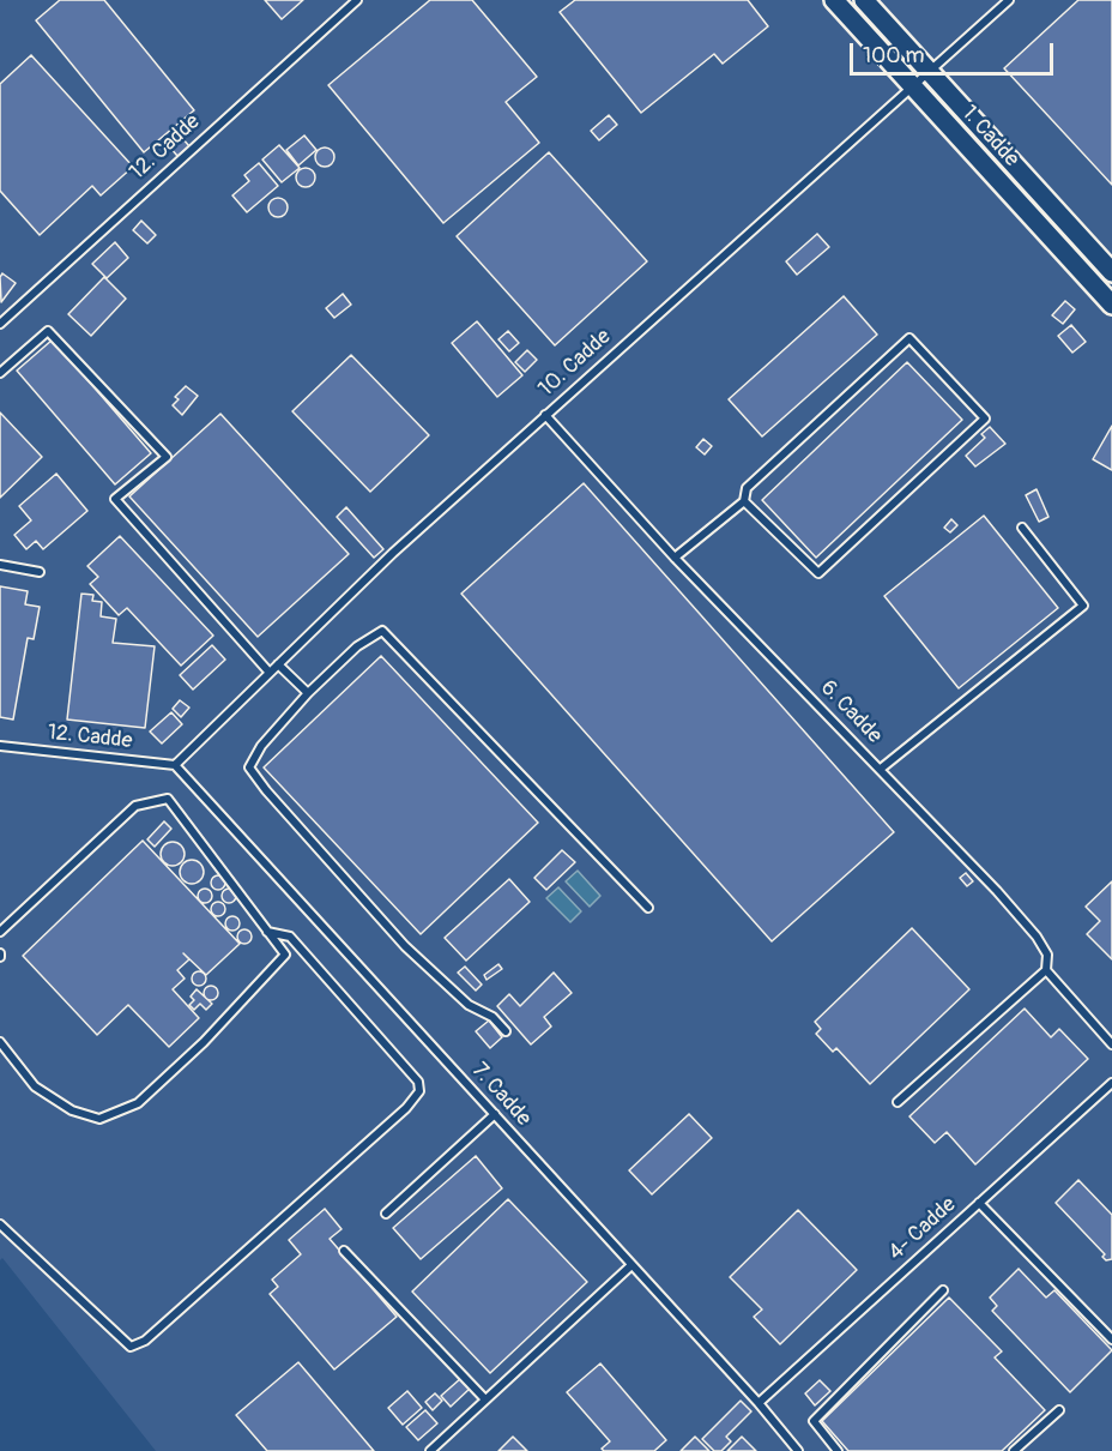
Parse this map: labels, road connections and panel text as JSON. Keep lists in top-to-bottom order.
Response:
{
  "streets": {
    "street": ["1. Cadde"],
    "lane": [
      "12. Cadde",
      "10. Cadde",
      "6. Cadde",
      "7. Cadde",
      "4- Cadde"
    ]
  },
  "crossings": [
    ["1. Cadde", "10. Cadde"],
    ["12. Cadde", "10. Cadde"],
    ["12. Cadde", "7. Cadde"],
    ["10. Cadde", "6. Cadde"],
    ["10. Cadde", "7. Cadde"],
    ["7. Cadde", "4- Cadde"]
  ],
  "scale_bar": "100 m"
}
